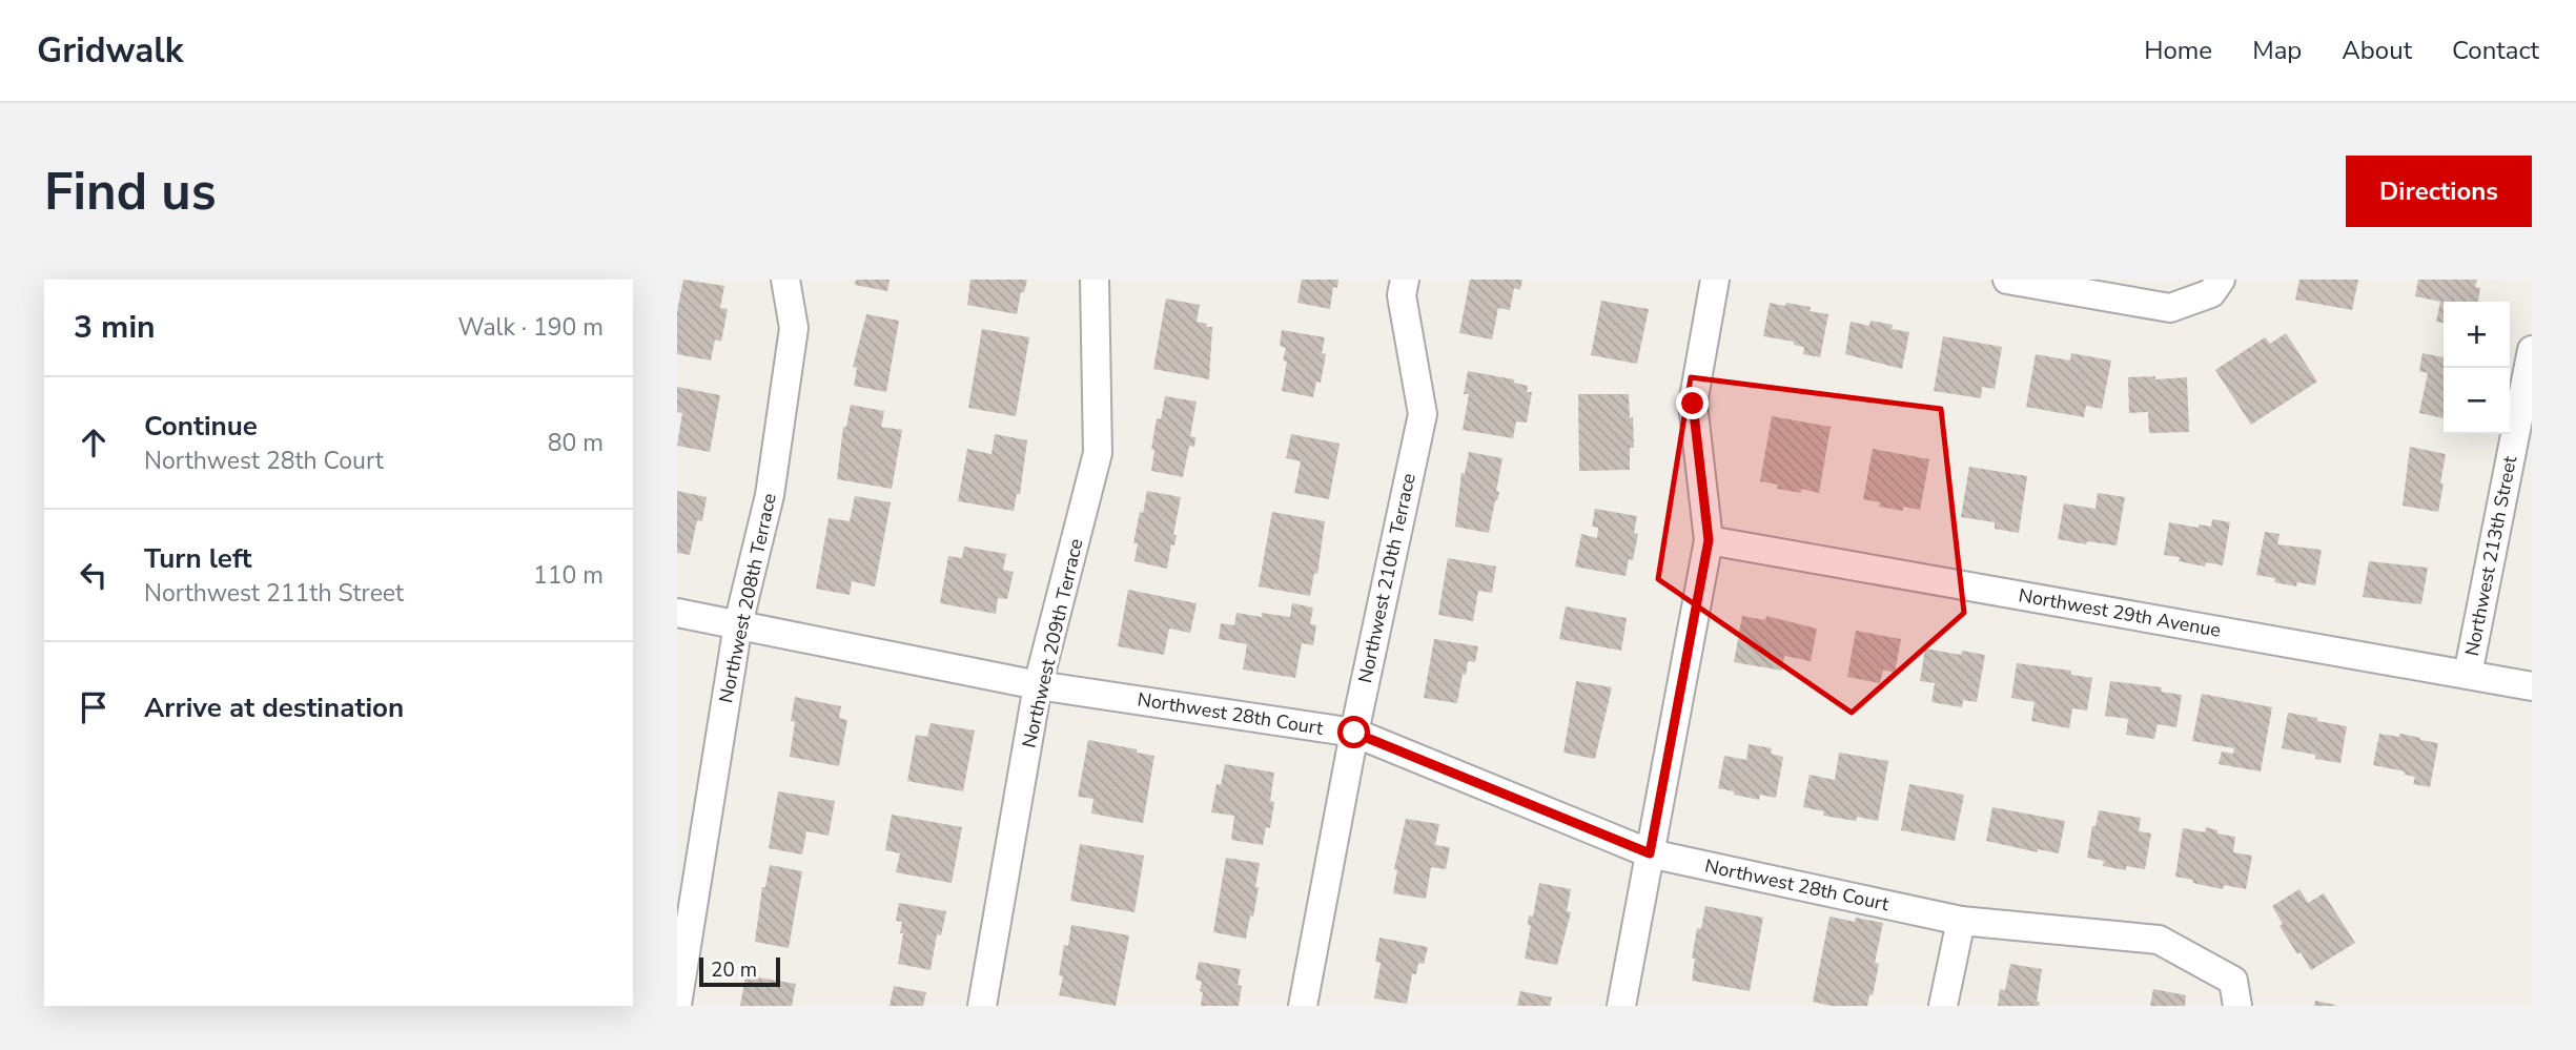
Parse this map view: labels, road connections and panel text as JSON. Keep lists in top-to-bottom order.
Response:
{
  "streets": {
    "street": [
      "Northwest 213th Street",
      "Northwest 210th Terrace",
      "Northwest 208th Terrace",
      "Northwest 29th Avenue",
      "Northwest 209th Terrace",
      "Northwest 28th Court"
    ]
  },
  "crossings": [
    ["Northwest 213th Street", "Northwest 29th Avenue"],
    ["Northwest 210th Terrace", "Northwest 28th Court"],
    ["Northwest 208th Terrace", "Northwest 28th Court"],
    ["Northwest 209th Terrace", "Northwest 28th Court"]
  ],
  "scale_bar": "20 m",
  "page": {
    "header": "Gridwalk",
    "nav": [
      "Home",
      "Map",
      "About",
      "Contact"
    ],
    "buttons": "Directions",
    "title": "Find us",
    "heading": ["3 min", "Walk · 190 m"],
    "map_buttons": ["+", "−"],
    "list": [
      ["Continue", "Northwest 28th Court", "80 m"],
      ["Turn left", "Northwest 211th Street", "110 m"],
      "Arrive at destination"
    ],
    "scale": "20 m"
  }
}
